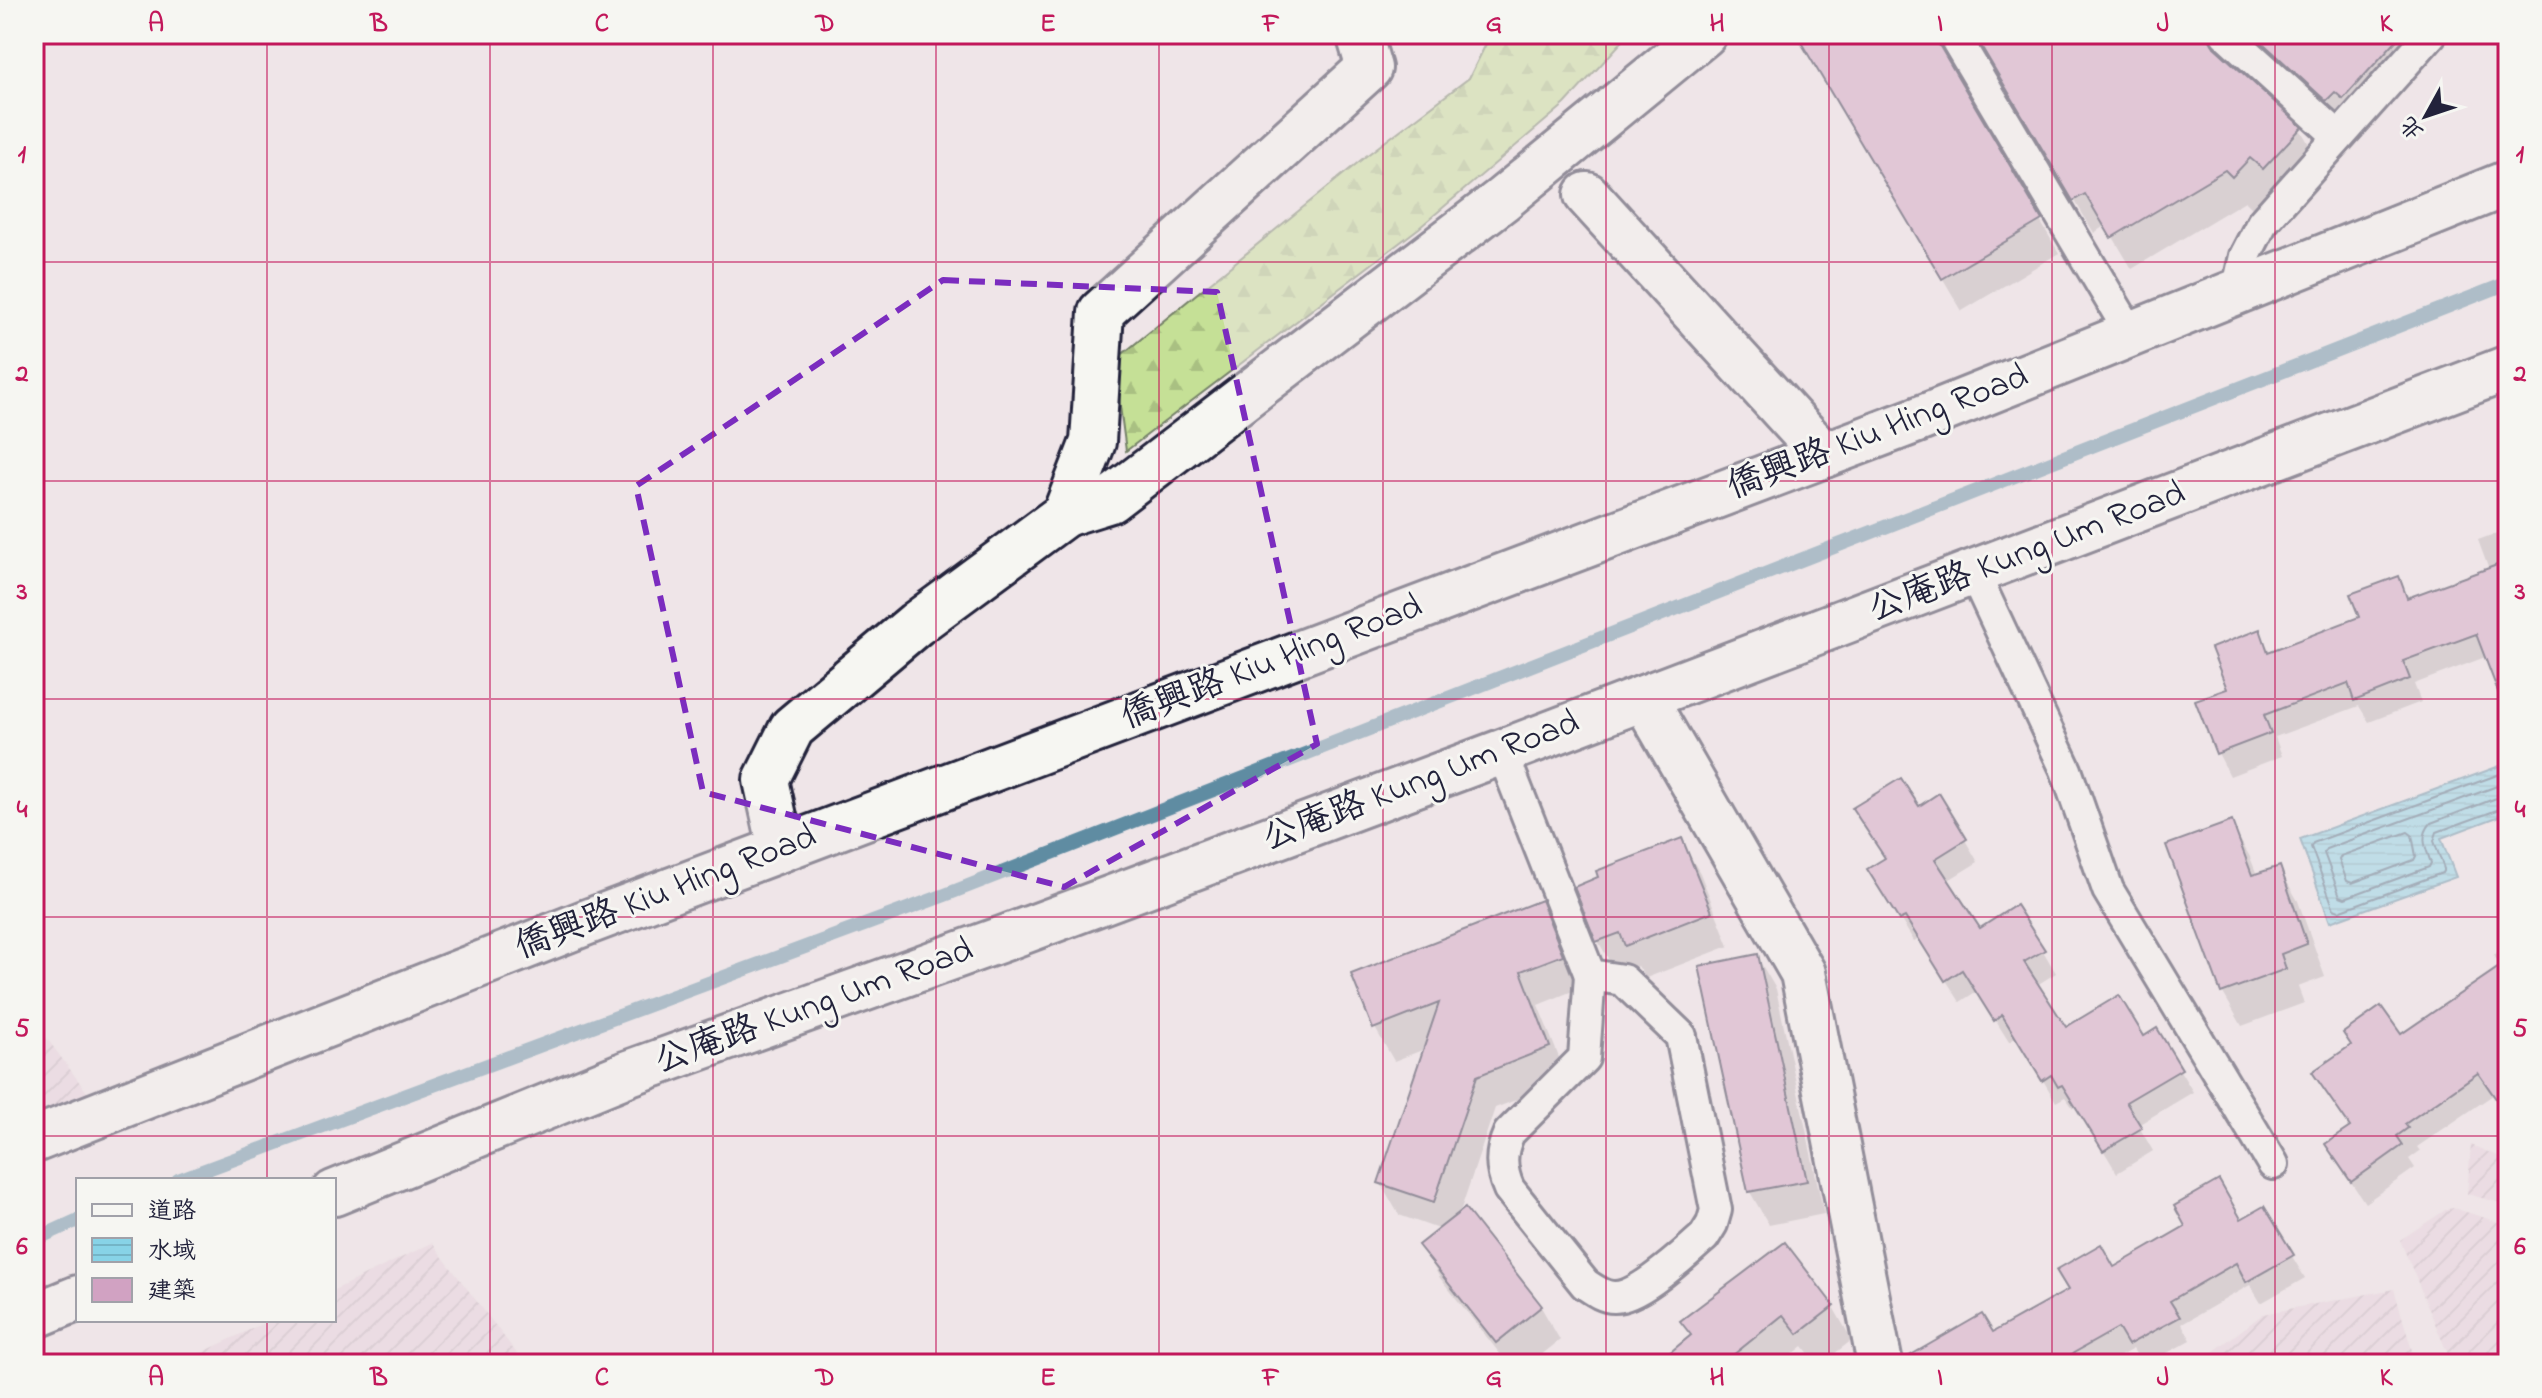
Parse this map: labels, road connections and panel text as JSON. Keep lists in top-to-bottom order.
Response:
{
  "streets": {
    "street": ["僑興路 Kiu Hing Road", "公庵路 Kung Um Road"]
  },
  "legend": ["道路", "水域", "建築"],
  "north": "bottom left",
  "grid": {
    "columns": [
      "A",
      "B",
      "C",
      "D",
      "E",
      "F",
      "G",
      "H",
      "I",
      "J",
      "K"
    ],
    "rows": [
      "1",
      "2",
      "3",
      "4",
      "5",
      "6"
    ]
  }
}
